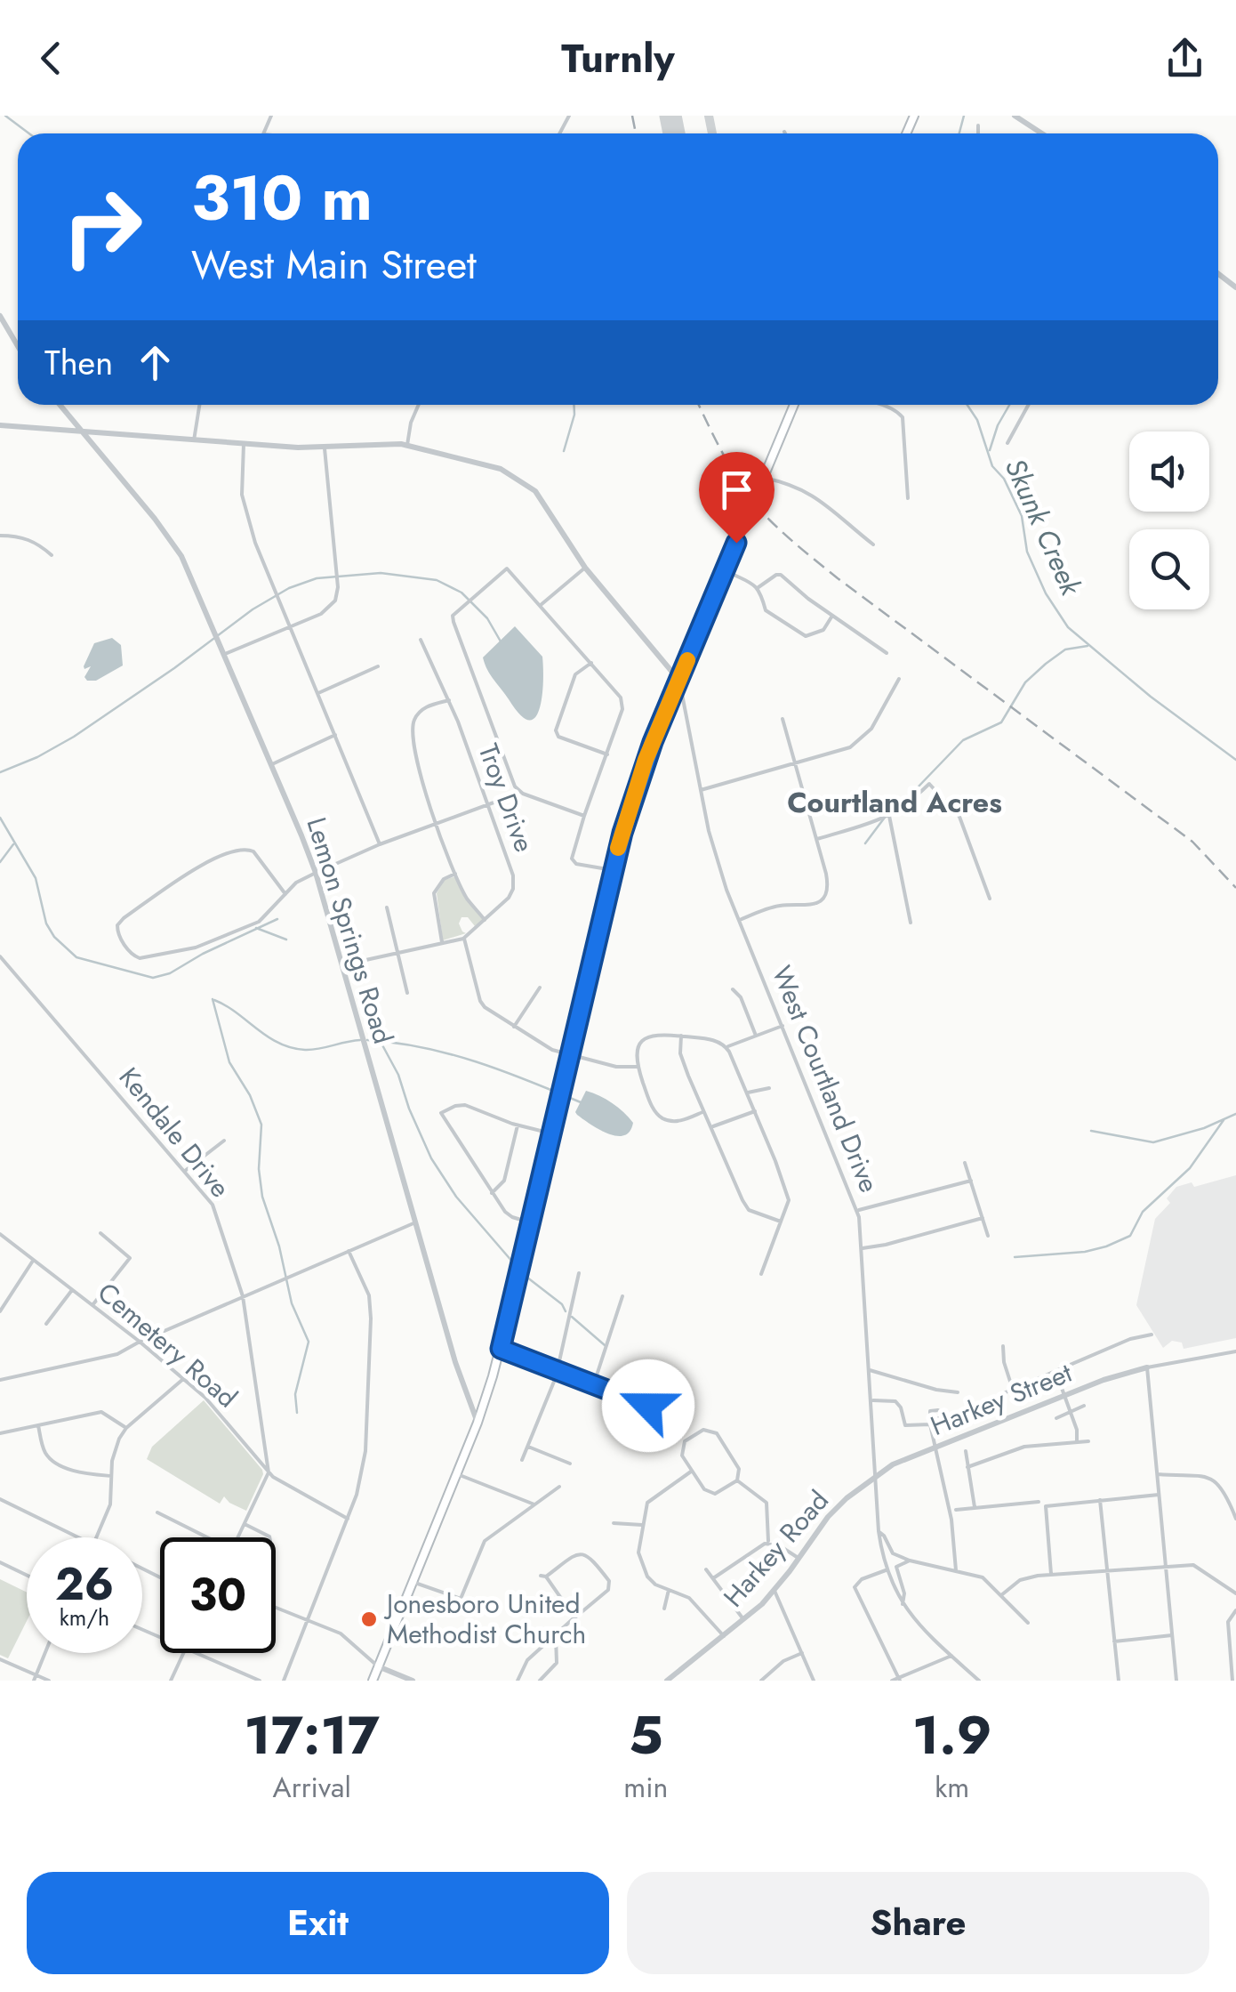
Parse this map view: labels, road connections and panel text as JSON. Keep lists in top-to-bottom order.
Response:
{
  "streets": {
    "street": [
      "Troy Drive",
      "Lemon Springs Road",
      "West Courtland Drive",
      "Kendale Drive",
      "Cemetery Road",
      "Harkey Street",
      "Harkey Road"
    ]
  },
  "crossings": [
    ["Troy Drive", "Lemon Springs Road"],
    ["West Courtland Drive", "Harkey Street"],
    ["West Courtland Drive", "Harkey Road"],
    ["Kendale Drive", "Cemetery Road"],
    ["Harkey Street", "Harkey Road"]
  ],
  "districts": ["Courtland Acres"],
  "water": ["Skunk Creek"],
  "places": ["Jonesboro United Methodist Church"],
  "page": {
    "header": "Turnly",
    "turn": ["310 m", "West Main Street"],
    "then": "Then",
    "speed": "26 km/h",
    "limit": "30",
    "eta": [
      "17:17",
      "Arrival",
      "5",
      "min",
      "1.9",
      "km"
    ],
    "buttons": ["Exit", "Share"]
  }
}
